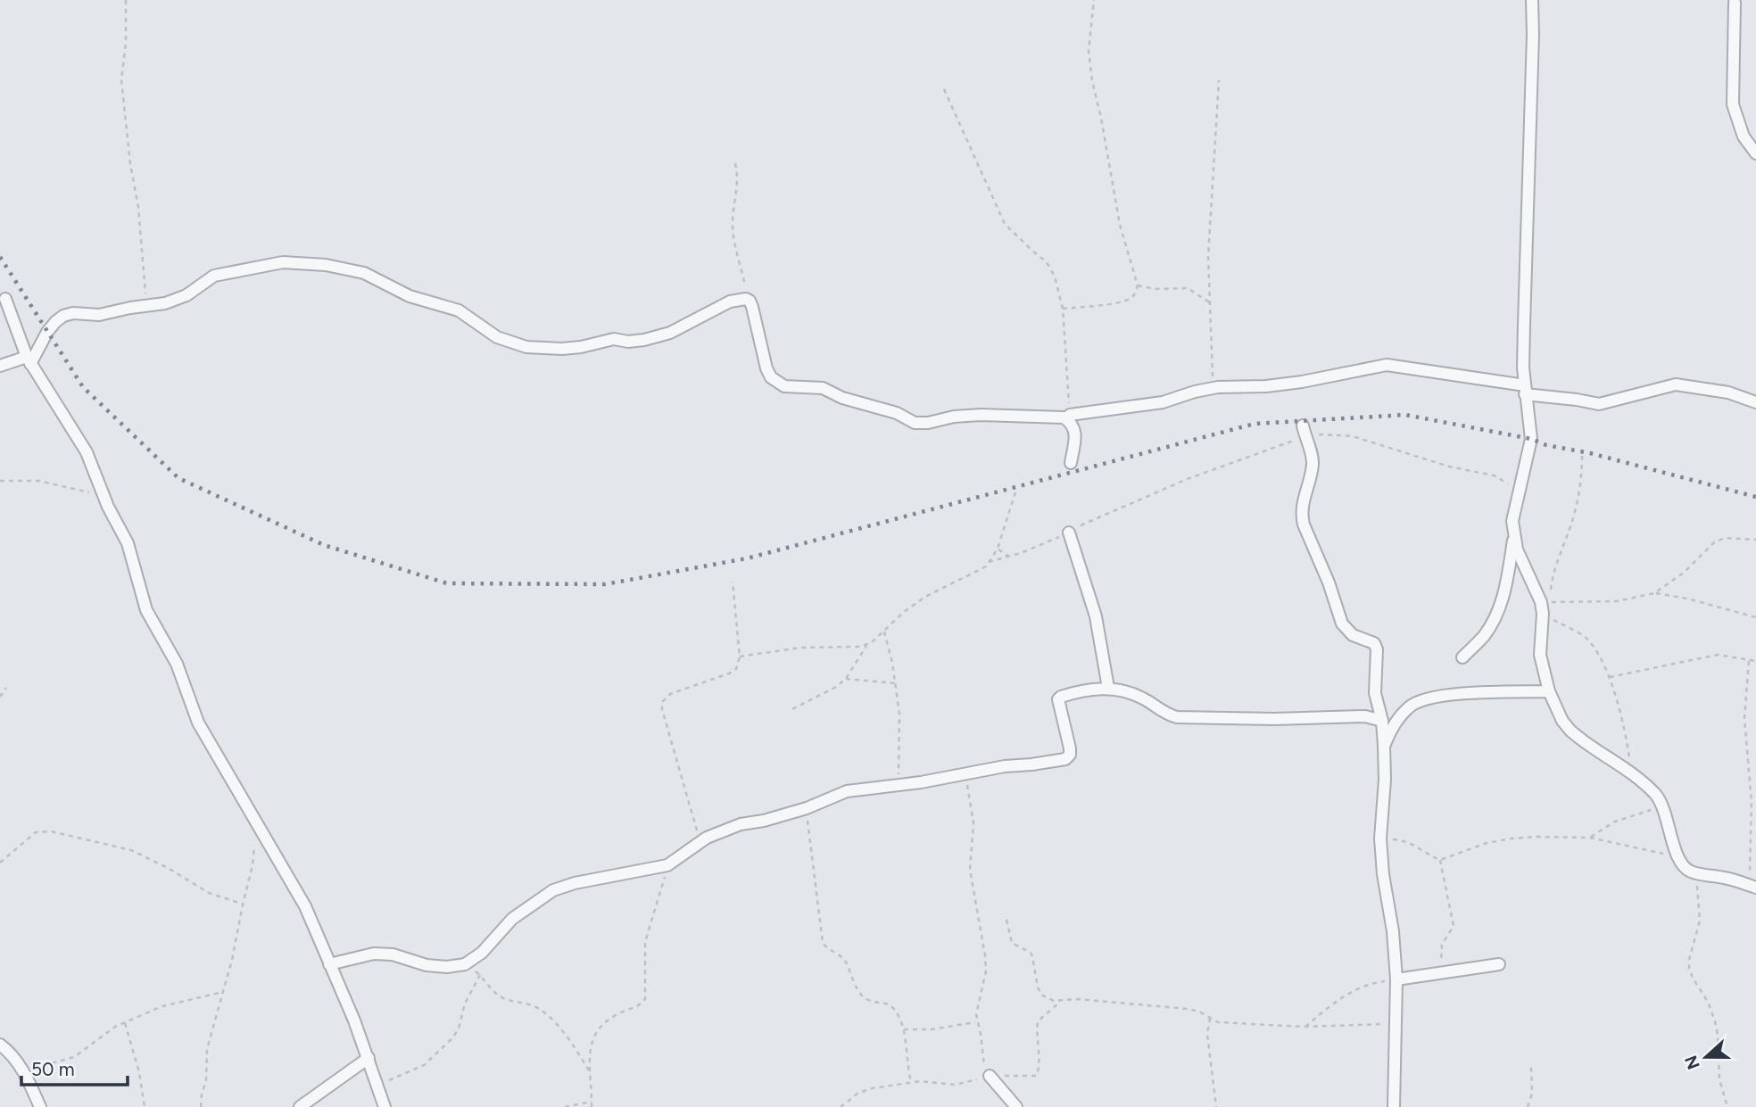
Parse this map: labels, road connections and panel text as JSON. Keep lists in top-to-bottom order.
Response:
{
  "scale_bar": "50 m",
  "north": "left"
}
